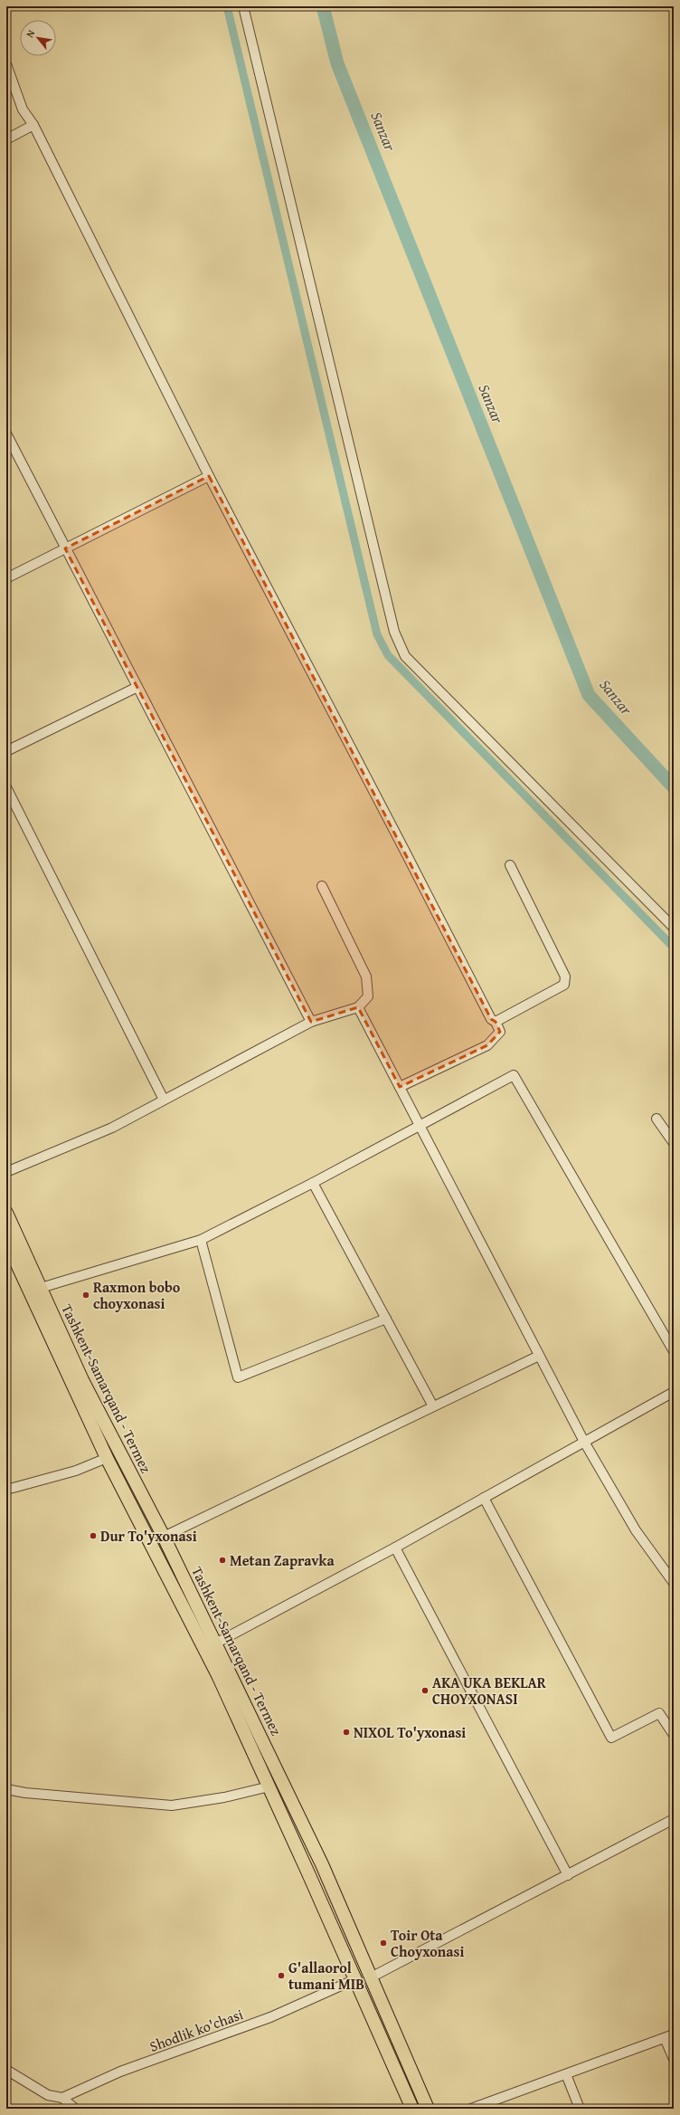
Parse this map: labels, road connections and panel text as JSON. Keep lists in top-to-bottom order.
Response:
{
  "streets": {
    "highway": ["Tashkent-Samarqand - Termez"],
    "street": ["Shodlik ko'chasi"]
  },
  "crossings": [
    ["Tashkent-Samarqand - Termez", "Shodlik ko'chasi"]
  ],
  "water": ["Sanzar"],
  "places": [
    "Raxmon bobo choyxonasi",
    "Dur To'yxonasi",
    "Metan Zapravka",
    "AKA UKA BEKLAR CHOYXONASI",
    "NIXOL To'yxonasi",
    "Toir Ota Choyxonasi",
    "G'allaorol tumani MIB"
  ],
  "north": "top left"
}
